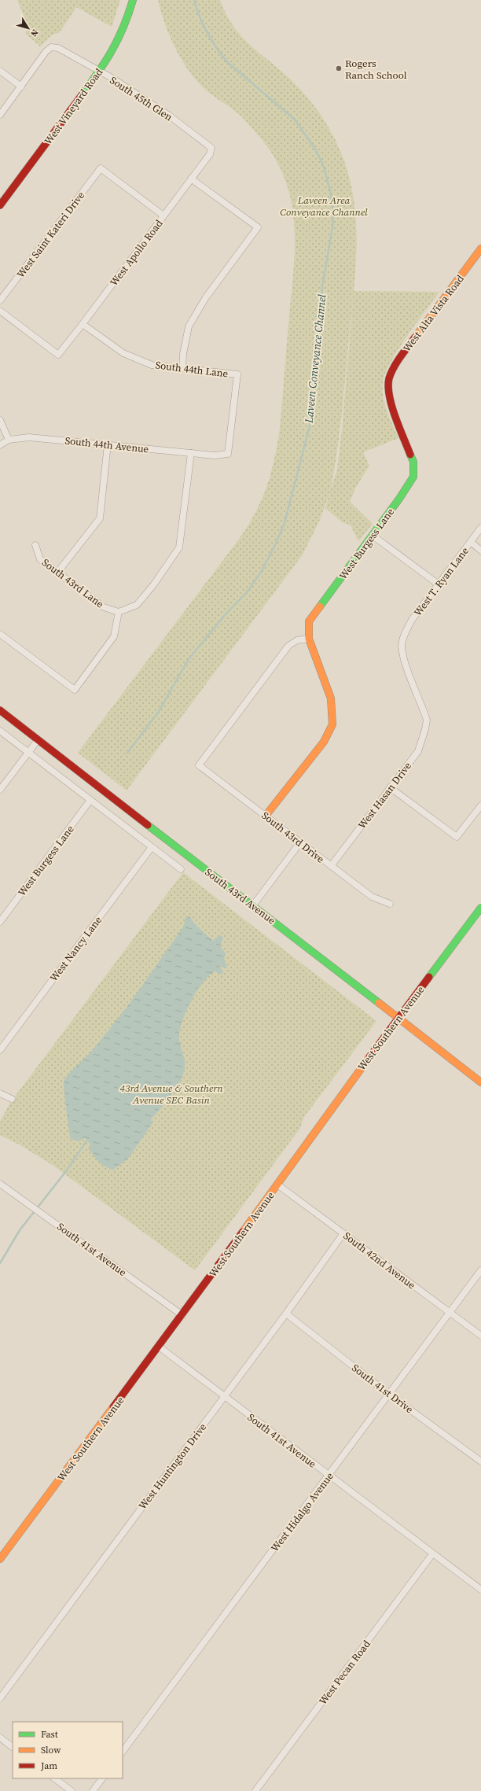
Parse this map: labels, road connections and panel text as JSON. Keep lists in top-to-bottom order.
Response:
{
  "streets": {
    "main road": [
      "West Vineyard Road",
      "West Alta Vista Road",
      "West Burgess Lane",
      "South 43rd Avenue",
      "West Southern Avenue"
    ],
    "street": [
      "South 45th Glen",
      "West Saint Kateri Drive",
      "West Apollo Road",
      "South 44th Lane",
      "South 44th Avenue",
      "West T. Ryan Lane",
      "South 43rd Lane",
      "West Hasan Drive",
      "South 43rd Drive",
      "West Nancy Lane",
      "South 41st Avenue",
      "South 42nd Avenue",
      "South 41st Drive",
      "West Huntington Drive",
      "West Hidalgo Avenue",
      "West Pecan Road"
    ]
  },
  "crossings": [
    ["South 45th Glen", "West Vineyard Road"],
    ["South 45th Glen", "West Apollo Road"],
    ["West Saint Kateri Drive", "West Apollo Road"],
    ["West Apollo Road", "South 44th Lane"],
    ["West Alta Vista Road", "West Burgess Lane"],
    ["South 44th Lane", "South 44th Avenue"],
    ["West Burgess Lane", "South 43rd Drive"],
    ["West T. Ryan Lane", "West Hasan Drive"],
    ["West Hasan Drive", "South 43rd Drive"],
    ["South 43rd Avenue", "West Southern Avenue"],
    ["West Southern Avenue", "South 41st Avenue"],
    ["West Southern Avenue", "South 42nd Avenue"],
    ["South 41st Avenue", "West Huntington Drive"],
    ["South 41st Avenue", "West Hidalgo Avenue"],
    ["South 41st Avenue", "West Pecan Road"],
    ["South 42nd Avenue", "West Huntington Drive"],
    ["South 42nd Avenue", "West Hidalgo Avenue"],
    ["South 41st Drive", "West Huntington Drive"],
    ["South 41st Drive", "West Hidalgo Avenue"]
  ],
  "water": ["Laveen Conveyance Channel"],
  "parks": ["Laveen Area Conveyance Channel", "43rd Avenue & Southern Avenue SEC Basin"],
  "places": ["Rogers Ranch School"],
  "legend": ["Fast", "Slow", "Jam"],
  "north": "bottom right"
}
